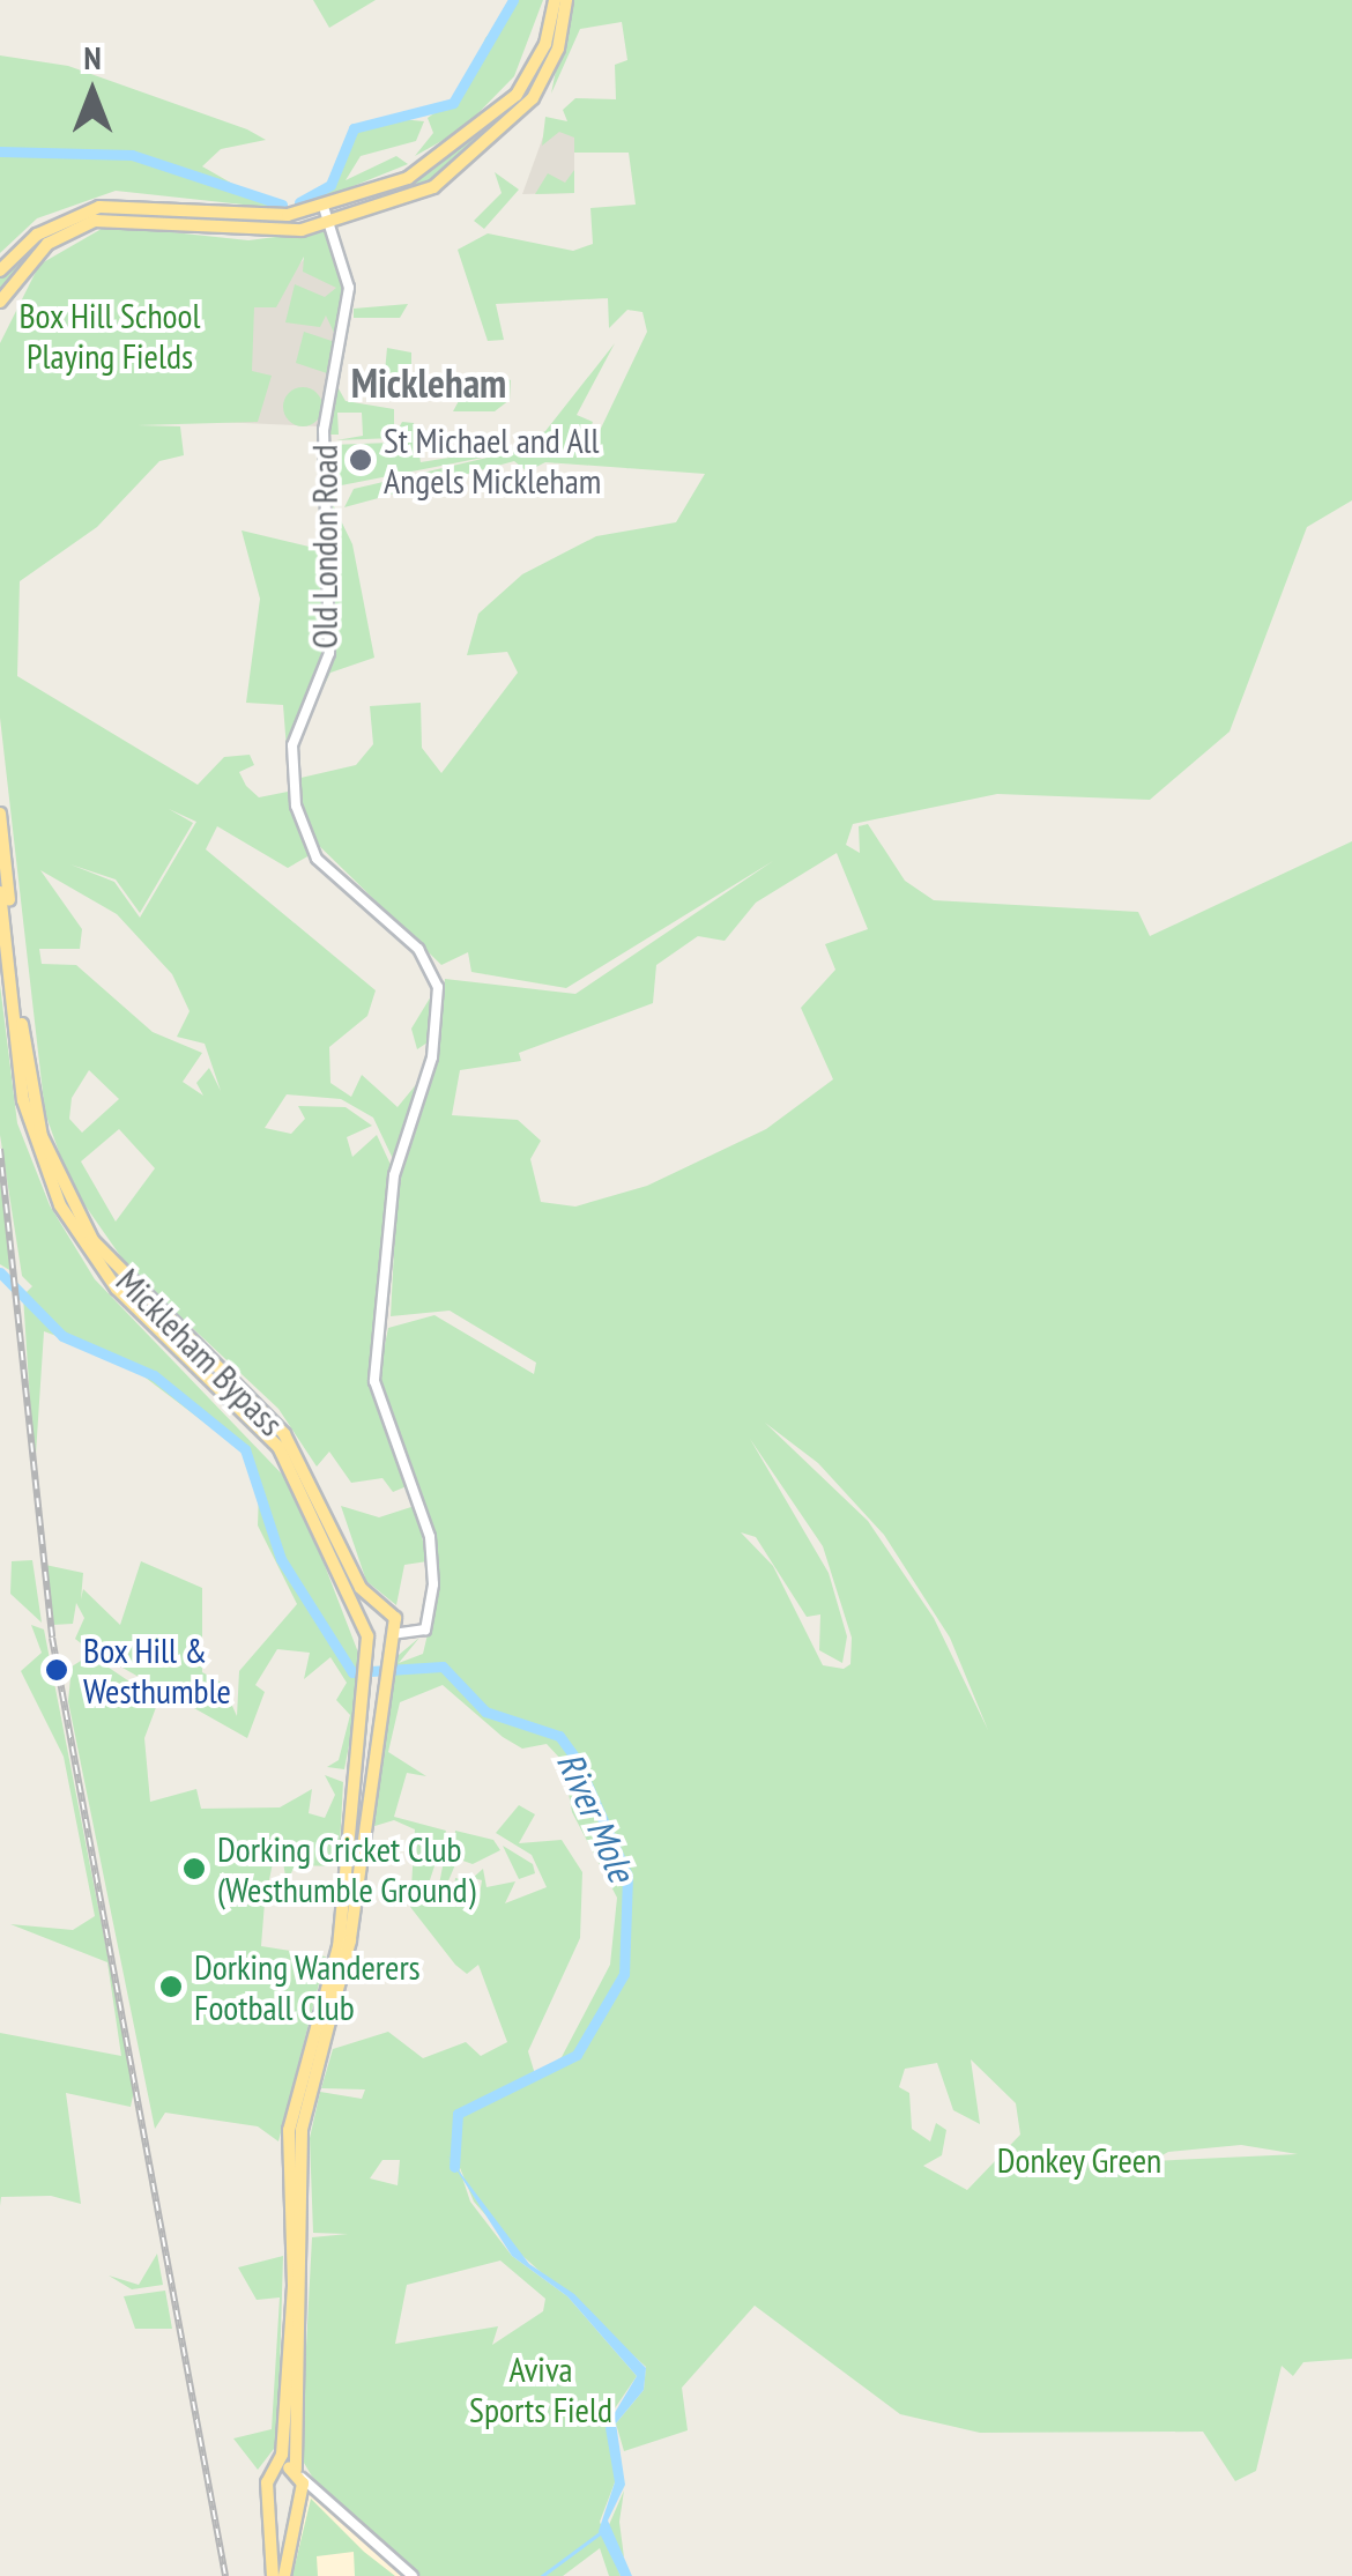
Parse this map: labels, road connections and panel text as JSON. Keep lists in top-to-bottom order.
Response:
{
  "streets": {
    "highway": ["Mickleham Bypass"],
    "main road": ["Old London Road"]
  },
  "districts": ["Mickleham"],
  "water": ["River Mole"],
  "parks": ["Box Hill School Playing Fields", "Donkey Green", "Aviva Sports Field"],
  "places": [
    "St Michael and All Angels Mickleham",
    "Box Hill & Westhumble",
    "Dorking Cricket Club (Westhumble Ground)",
    "Dorking Wanderers Football Club"
  ],
  "north": "top"
}
